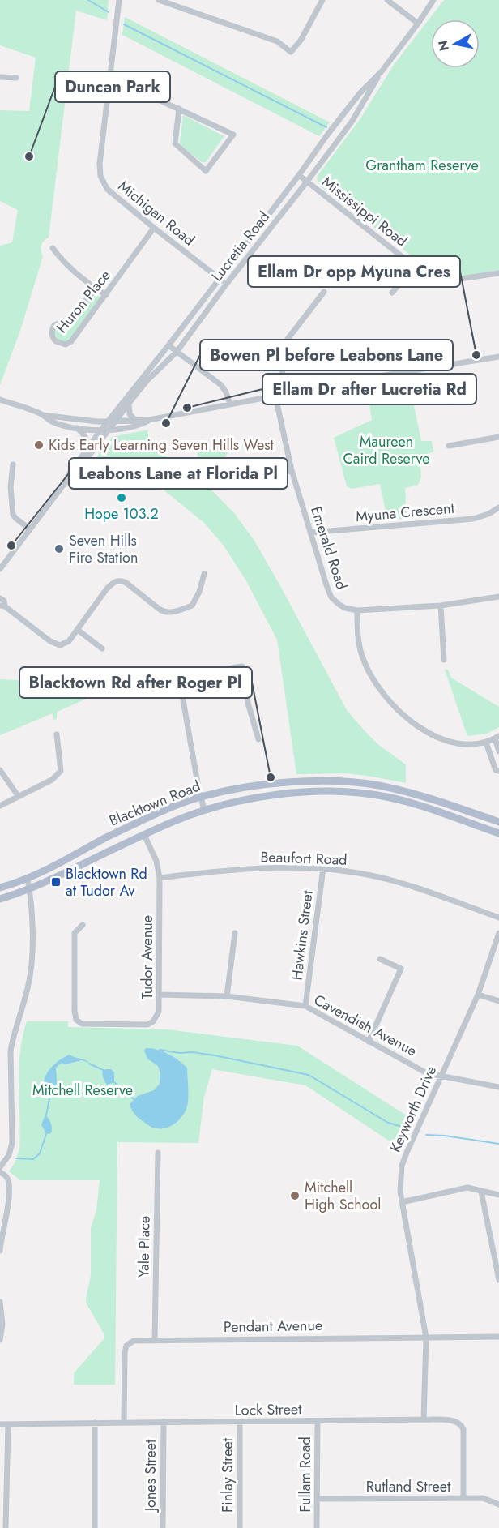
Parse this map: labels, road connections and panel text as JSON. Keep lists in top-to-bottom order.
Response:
{
  "streets": {
    "main road": ["Blacktown Road"],
    "street": [
      "Mississippi Road",
      "Michigan Road",
      "Lucretia Road",
      "Huron Place",
      "Myuna Crescent",
      "Emerald Road",
      "Beaufort Road",
      "Hawkins Street",
      "Tudor Avenue",
      "Cavendish Avenue",
      "Keyworth Drive",
      "Yale Place",
      "Pendant Avenue",
      "Lock Street",
      "Fullam Road",
      "Jones Street",
      "Finlay Street",
      "Rutland Street"
    ]
  },
  "crossings": [
    ["Mississippi Road", "Lucretia Road"],
    ["Michigan Road", "Lucretia Road"],
    ["Michigan Road", "Huron Place"],
    ["Myuna Crescent", "Emerald Road"],
    ["Beaufort Road", "Hawkins Street"],
    ["Beaufort Road", "Tudor Avenue"],
    ["Hawkins Street", "Cavendish Avenue"],
    ["Tudor Avenue", "Cavendish Avenue"],
    ["Cavendish Avenue", "Keyworth Drive"],
    ["Keyworth Drive", "Pendant Avenue"],
    ["Keyworth Drive", "Lock Street"],
    ["Yale Place", "Pendant Avenue"],
    ["Pendant Avenue", "Lock Street"],
    ["Lock Street", "Fullam Road"],
    ["Lock Street", "Jones Street"],
    ["Lock Street", "Finlay Street"],
    ["Lock Street", "Rutland Street"],
    ["Fullam Road", "Rutland Street"]
  ],
  "parks": ["Grantham Reserve", "Maureen Caird Reserve", "Mitchell Reserve"],
  "places": {
    "other": [
      "Duncan Park",
      "Ellam Dr opp Myuna Cres",
      "Ellam Dr after Lucretia Rd",
      "Bowen Pl before Leabons Lane",
      "Kids Early Learning Seven Hills West",
      "Hope 103.2",
      "Leabons Lane at Florida Pl",
      "Seven Hills Fire Station",
      "Blacktown Rd after Roger Pl",
      "Mitchell High School"
    ],
    "transit": ["Blacktown Rd at Tudor Av"]
  },
  "north": "left"
}
